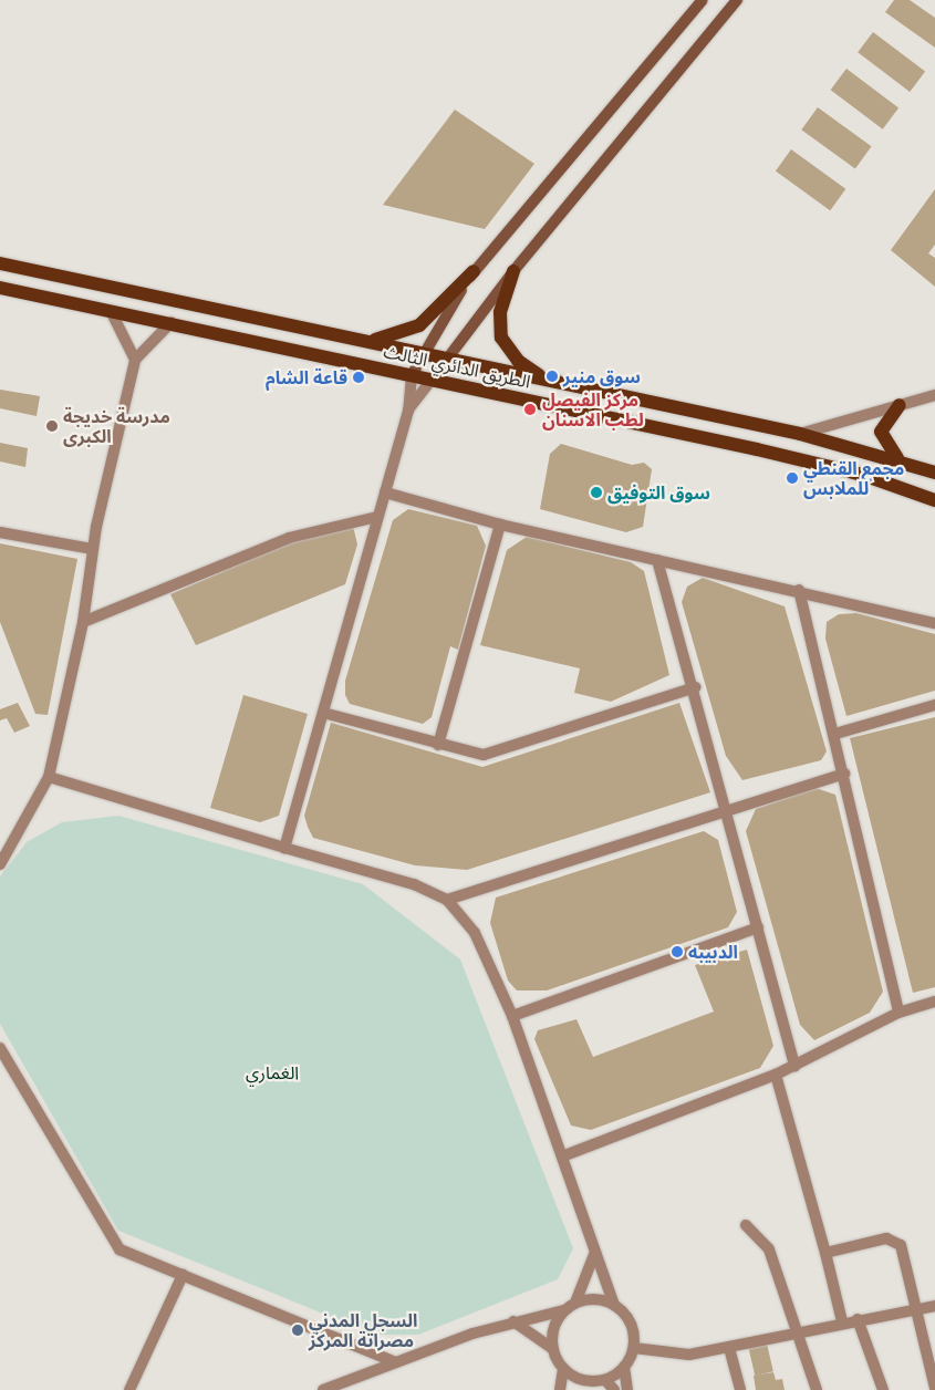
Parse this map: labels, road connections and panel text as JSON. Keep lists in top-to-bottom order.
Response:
{
  "streets": {
    "main road": ["الطريق الدائري الثالث"]
  },
  "parks": ["الغماري"],
  "places": [
    "سوق منير",
    "قاعة الشام",
    "مركز الفيصل لطب الاسنان",
    "مدرسة خديجة الكبرى",
    "مجمع القنطي للملابس",
    "سوق التوفيق",
    "الدبيبه",
    "السجل المدني مصراتة المركز"
  ]
}
